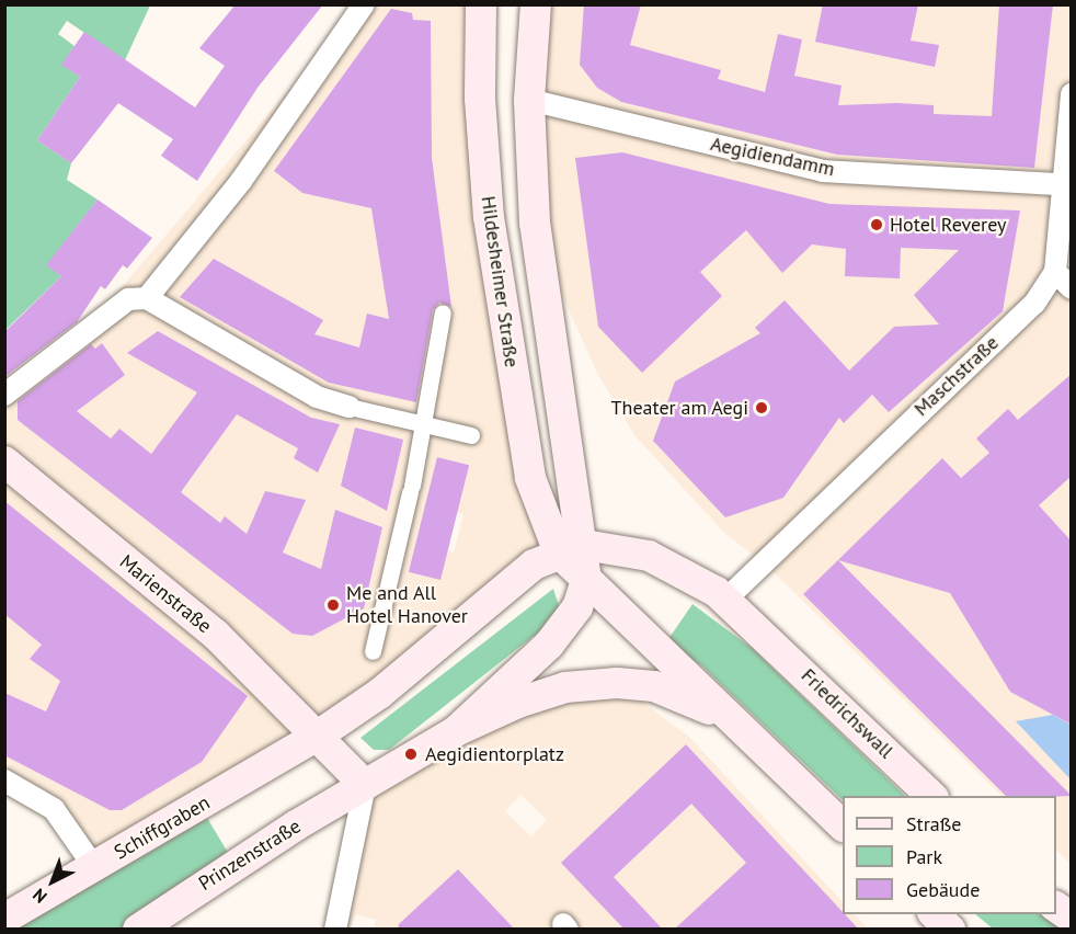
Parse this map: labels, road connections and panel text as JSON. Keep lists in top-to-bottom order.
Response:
{
  "streets": {
    "main road": [
      "Hildesheimer Straße",
      "Marienstraße",
      "Friedrichswall",
      "Schiffgraben",
      "Prinzenstraße"
    ],
    "street": ["Aegidiendamm", "Maschstraße"]
  },
  "crossings": [
    ["Aegidiendamm", "Maschstraße"],
    ["Maschstraße", "Friedrichswall"],
    ["Marienstraße", "Schiffgraben"]
  ],
  "places": [
    "Hotel Reverey",
    "Theater am Aegi",
    "Me and All Hotel Hanover",
    "Aegidientorplatz"
  ],
  "legend": ["Straße", "Park", "Gebäude"],
  "north": "bottom left"
}
